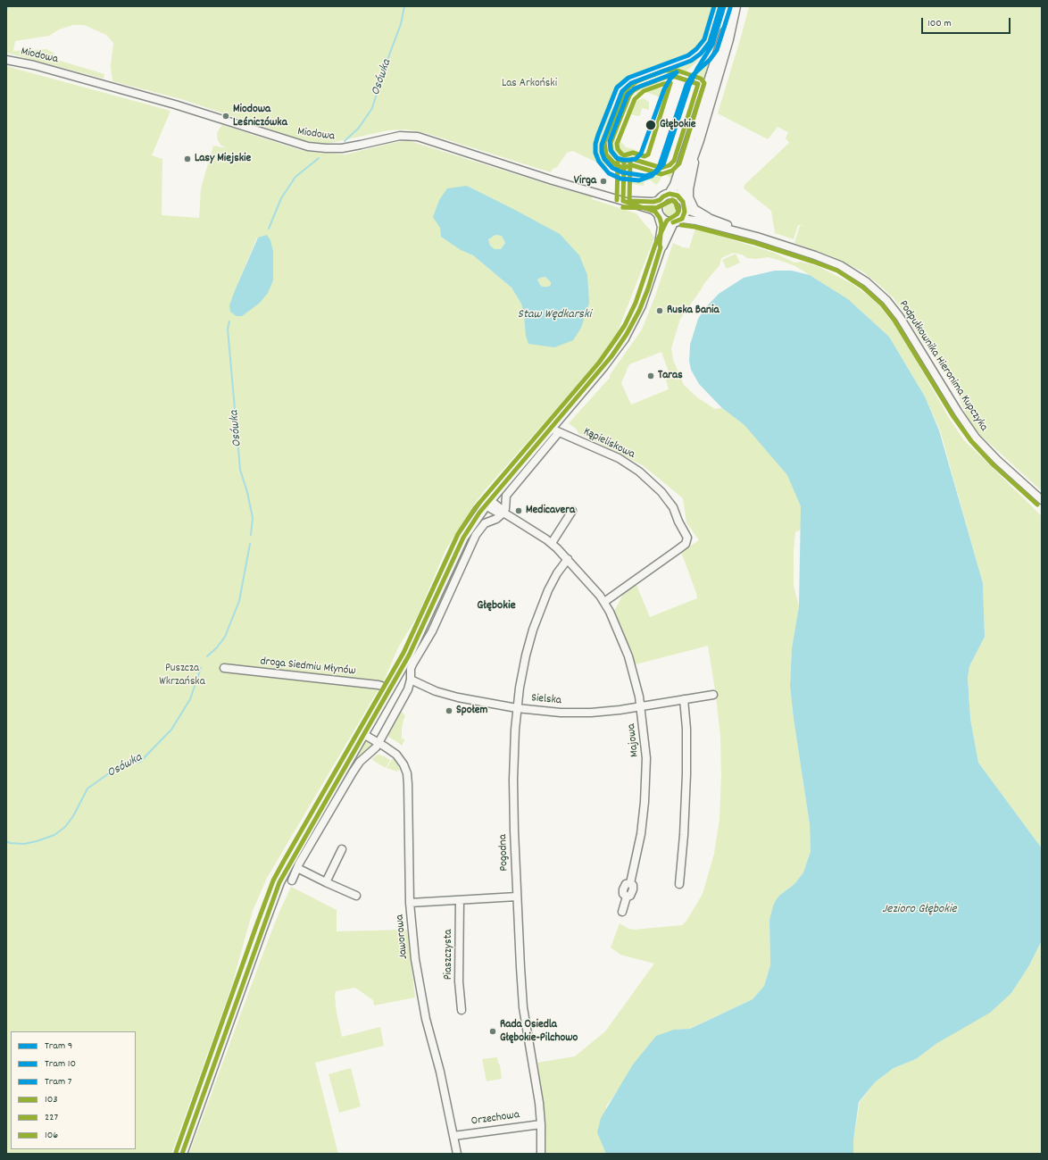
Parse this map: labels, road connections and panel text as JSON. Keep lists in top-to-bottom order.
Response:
{
  "streets": {
    "street": [
      "Miodowa",
      "Podpułkownika Hieronima Kupczyka",
      "Kąpieliskowa",
      "droga Siedmiu Młynów",
      "Sielska",
      "Majowa",
      "Pogodna",
      "Jaworowa",
      "Piaszczysta",
      "Orzechowa"
    ]
  },
  "crossings": [
    ["Miodowa", "Podpułkownika Hieronima Kupczyka"],
    ["Kąpieliskowa", "Majowa"],
    ["Sielska", "Majowa"],
    ["Sielska", "Pogodna"],
    ["Majowa", "Pogodna"],
    ["Pogodna", "Orzechowa"],
    ["Jaworowa", "Orzechowa"]
  ],
  "districts": ["Głębokie"],
  "water": ["Osówka", "Staw Wędkarski", "Jezioro Głębokie"],
  "parks": ["Las Arkoński", "Puszcza Wkrzańska"],
  "places": [
    "Miodowa Leśniczówka",
    "Głębokie",
    "Lasy Miejskie",
    "Virga",
    "Ruska Bania",
    "Taras",
    "Medicavera",
    "Społem",
    "Rada Osiedla Głębokie-Pilchowo"
  ],
  "lines": [
    "tram line 9",
    "tram line 10",
    "transit line 106",
    "tram line 7",
    "transit line 103",
    "transit line 227"
  ],
  "legend": [
    "Tram 9",
    "Tram 10",
    "Tram 7",
    "103",
    "227",
    "106"
  ],
  "scale_bar": "100 m"
}
